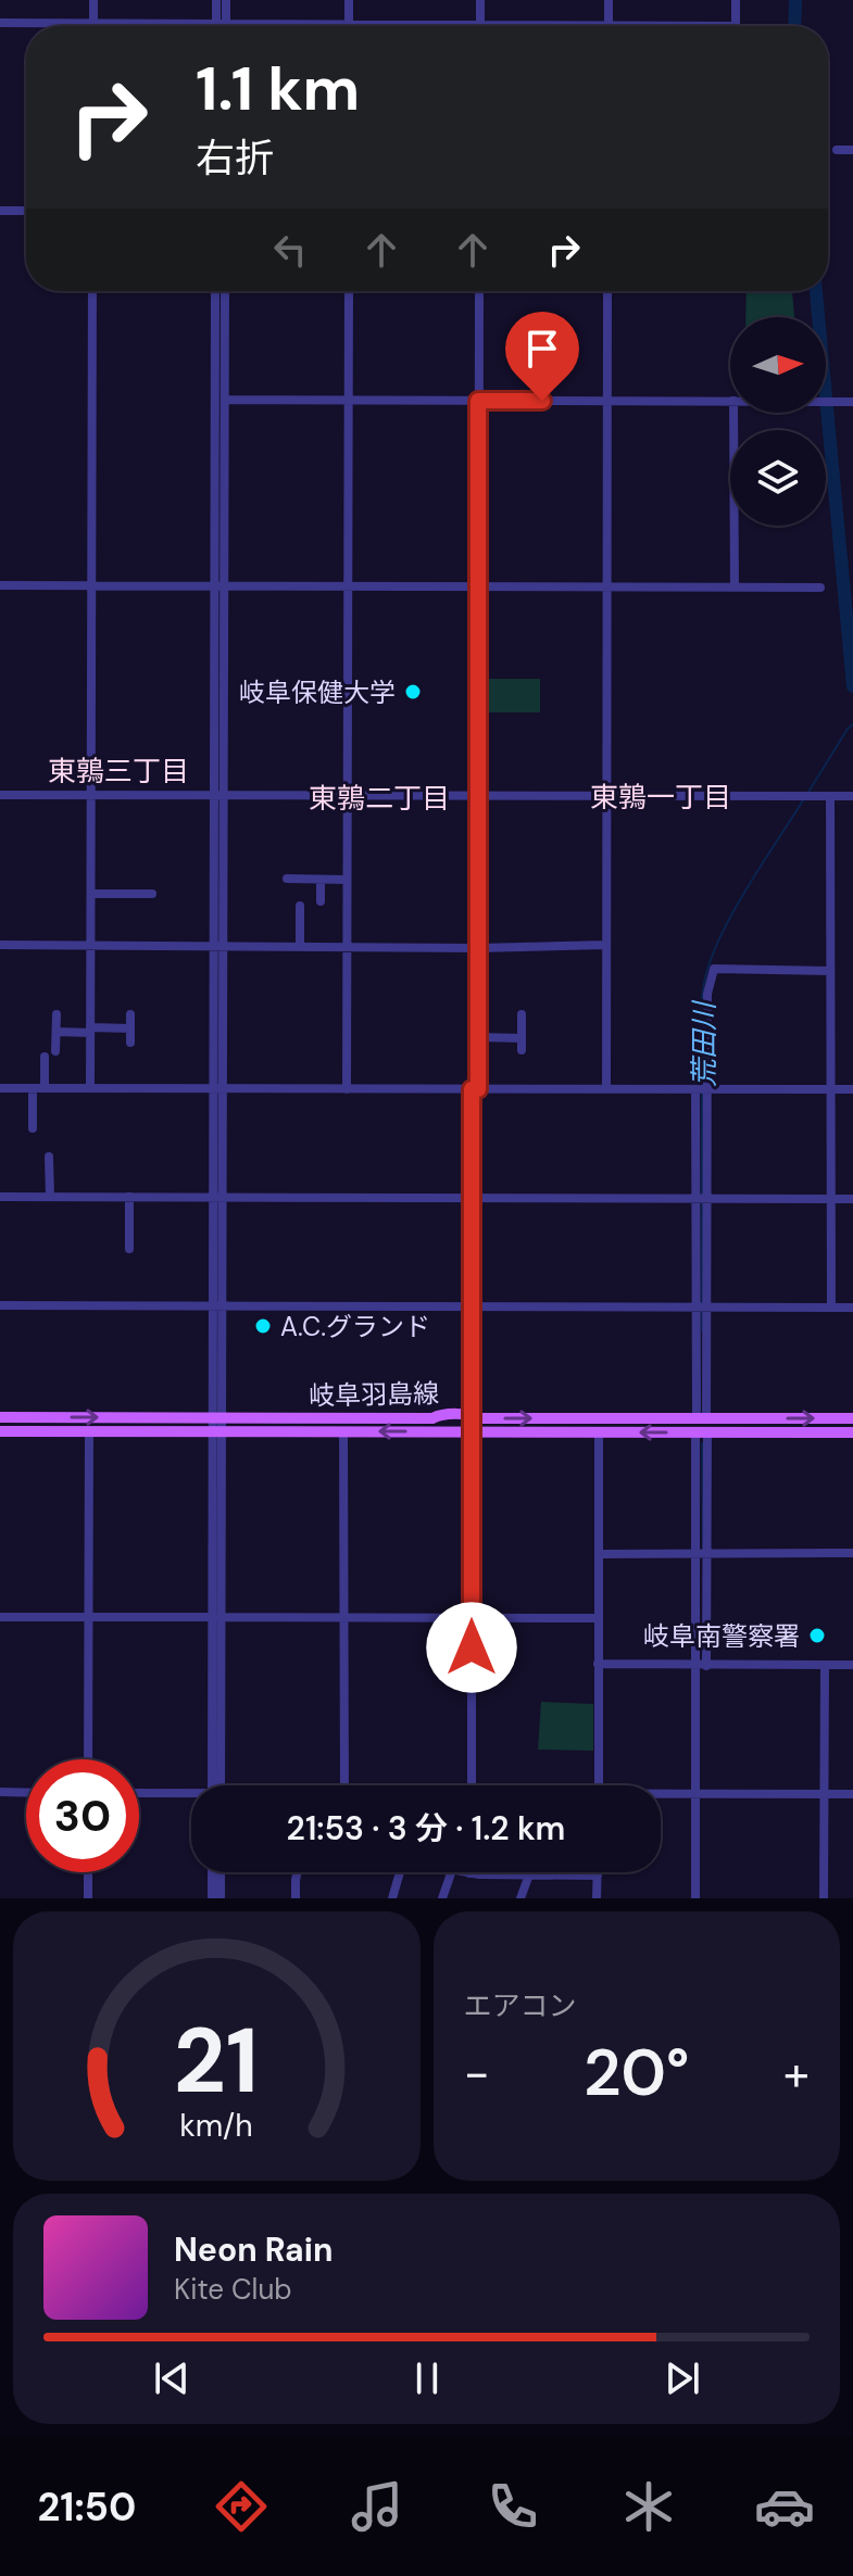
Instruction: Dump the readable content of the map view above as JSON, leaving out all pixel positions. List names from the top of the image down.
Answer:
{
  "streets": {
    "main road": ["岐阜羽島線"]
  },
  "districts": ["東鶉三丁目", "東鶉一丁目", "東鶉二丁目"],
  "water": ["荒田川"],
  "places": ["岐阜保健大学", "A.C.グランド", "岐阜南警察署"],
  "north": "right",
  "page": {
    "turn": ["1.1 km", "右折"],
    "limit": "30",
    "trip": "21:53 · 3 分 · 1.2 km",
    "tile": "エアコン",
    "heat": ["−", "20°", "+"],
    "song": ["Neon Rain", "Kite Club"],
    "tabs": "21:50",
    "gauge": ["21", "km/h"]
  }
}
